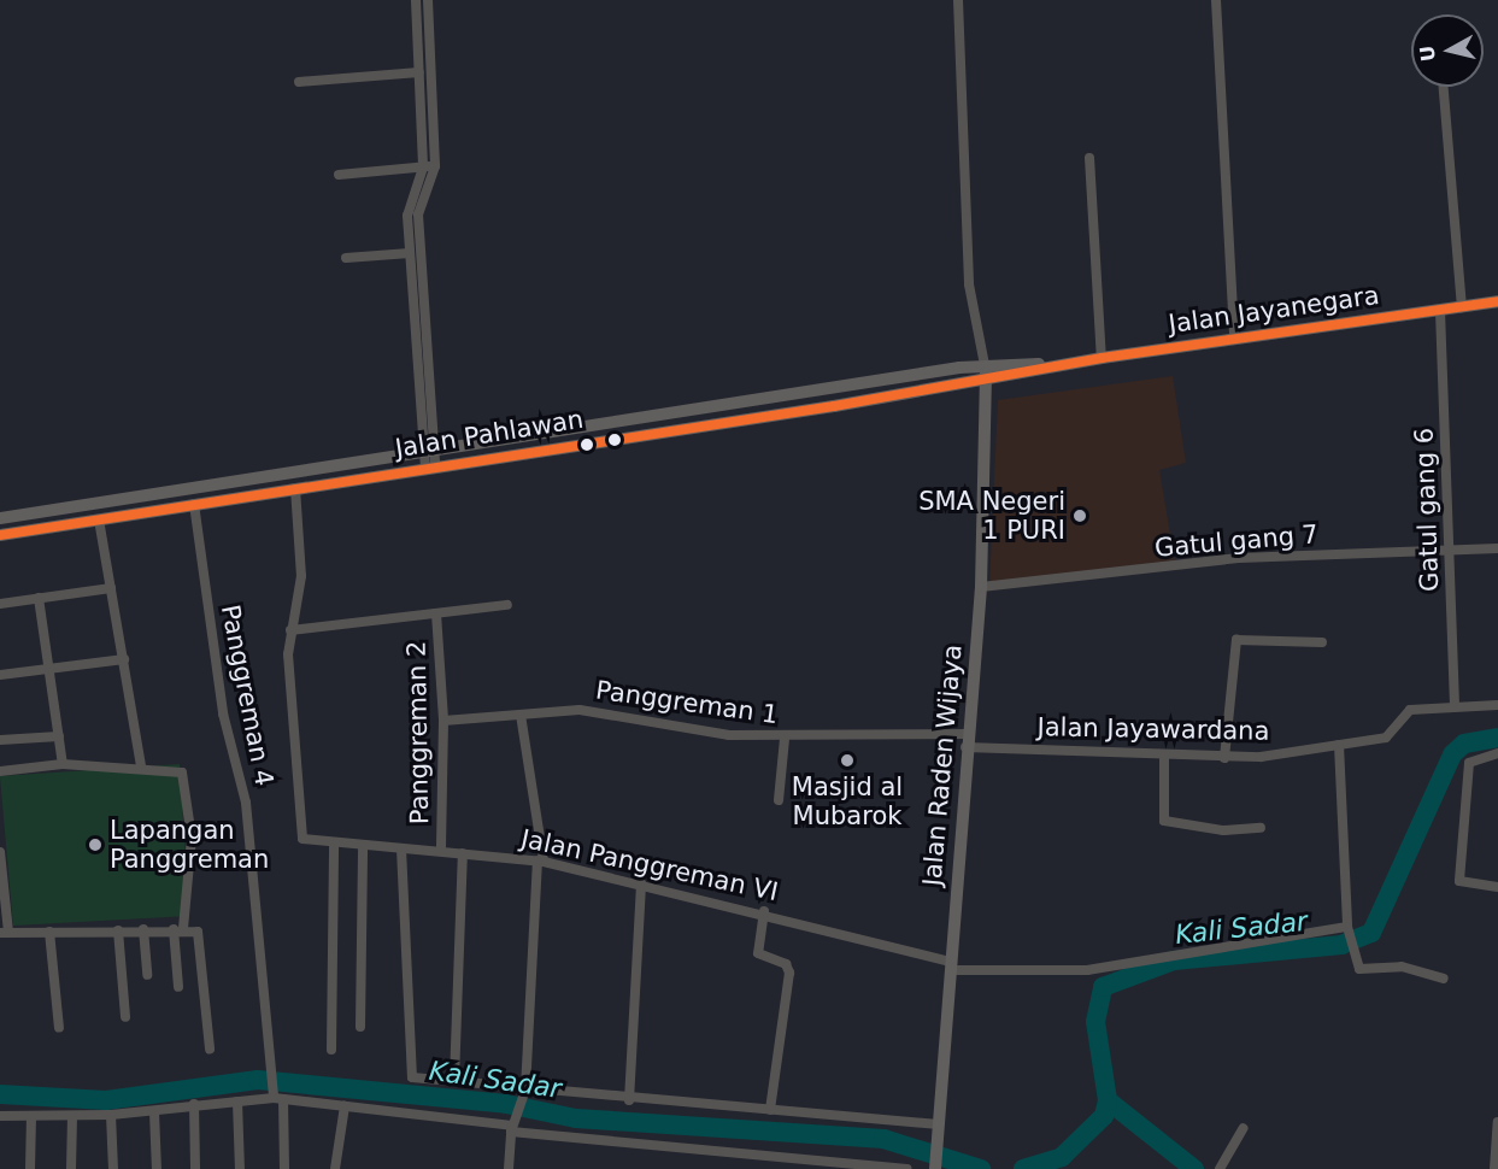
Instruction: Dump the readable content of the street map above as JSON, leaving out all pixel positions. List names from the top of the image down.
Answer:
{
  "streets": {
    "main road": ["Jalan Jayanegara", "Jalan Pahlawan", "Jalan Raden Wijaya"],
    "street": [
      "Gatul gang 6",
      "Gatul gang 7",
      "Panggreman 4",
      "Panggreman 1",
      "Jalan Jayawardana",
      "Panggreman 2",
      "Jalan Panggreman VI"
    ]
  },
  "crossings": [
    ["Jalan Jayanegara", "Jalan Pahlawan"],
    ["Jalan Jayanegara", "Gatul gang 6"],
    ["Jalan Jayanegara", "Jalan Raden Wijaya"],
    ["Jalan Pahlawan", "Panggreman 4"],
    ["Jalan Pahlawan", "Jalan Raden Wijaya"],
    ["Gatul gang 6", "Gatul gang 7"],
    ["Gatul gang 6", "Jalan Jayawardana"],
    ["Gatul gang 7", "Jalan Raden Wijaya"],
    ["Panggreman 1", "Jalan Jayawardana"],
    ["Panggreman 1", "Panggreman 2"],
    ["Panggreman 1", "Jalan Raden Wijaya"],
    ["Jalan Jayawardana", "Jalan Raden Wijaya"],
    ["Panggreman 2", "Jalan Panggreman VI"],
    ["Jalan Raden Wijaya", "Jalan Panggreman VI"]
  ],
  "water": ["Kali Sadar"],
  "places": ["SMA Negeri 1 PURI", "Masjid al Mubarok", "Lapangan Panggreman"],
  "north": "left"
}
